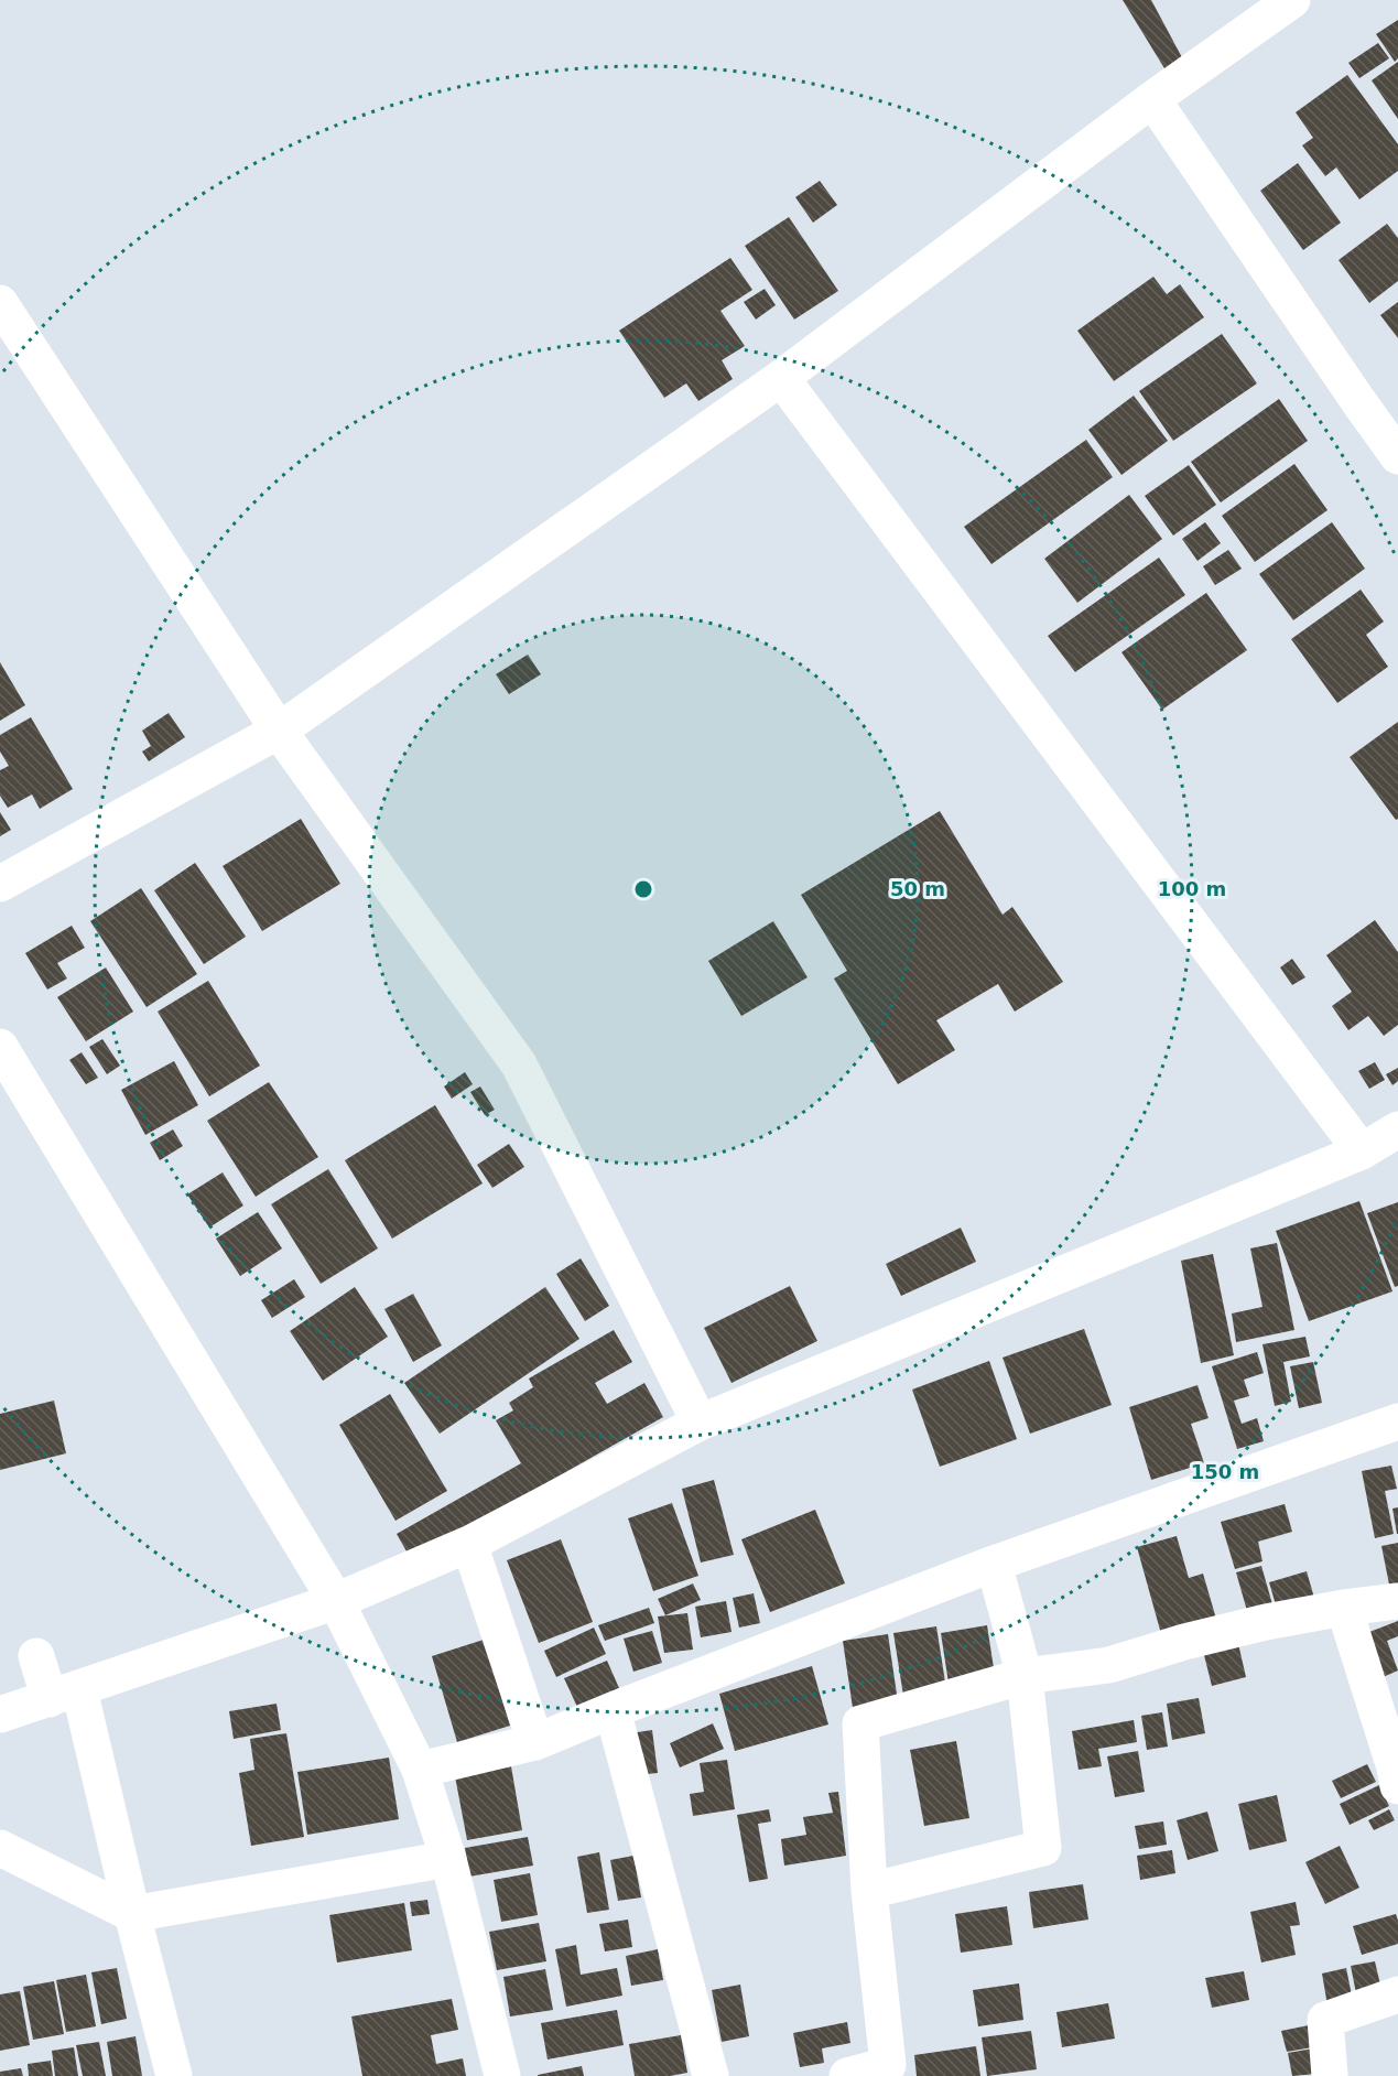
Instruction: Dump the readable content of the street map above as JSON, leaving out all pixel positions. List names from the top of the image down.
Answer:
{
  "rings": ["50 m", "100 m", "150 m"]
}
